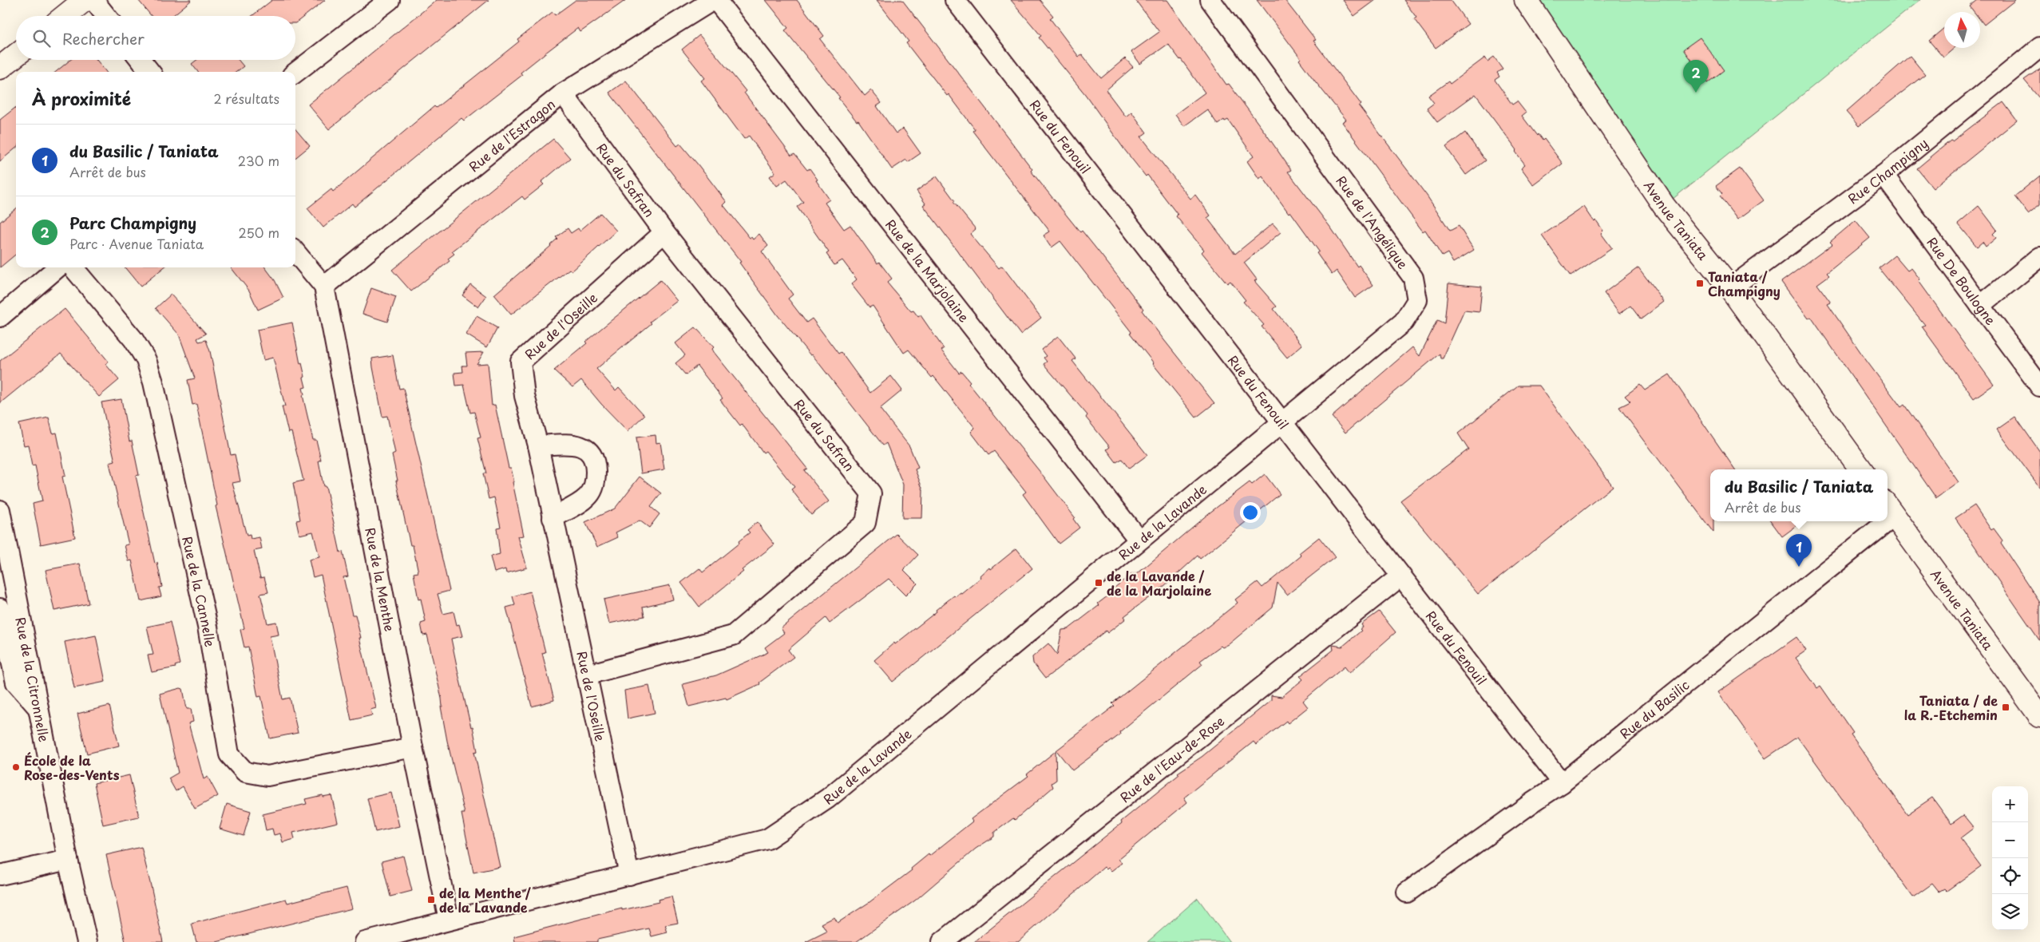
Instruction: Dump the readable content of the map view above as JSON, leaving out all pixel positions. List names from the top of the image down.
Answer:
{
  "streets": {
    "main road": ["Avenue Taniata"],
    "street": [
      "Rue de l'Estragon",
      "Rue du Fenouil",
      "Rue Champigny",
      "Rue du Safran",
      "Rue de l'Angélique",
      "Rue de la Marjolaine",
      "Rue De Boulogne",
      "Rue de l'Oseille",
      "Rue de la Lavande",
      "Rue de la Menthe",
      "Rue de la Cannelle",
      "Rue de la Citronnelle",
      "Rue du Basilic",
      "Rue de l'Eau-de-Rose"
    ]
  },
  "crossings": [
    ["Rue de l'Estragon", "Rue du Safran"],
    ["Rue de l'Estragon", "Rue de la Menthe"],
    ["Rue du Fenouil", "Rue de l'Angélique"],
    ["Rue du Fenouil", "Rue de la Lavande"],
    ["Rue du Fenouil", "Rue du Basilic"],
    ["Rue du Fenouil", "Rue de l'Eau-de-Rose"],
    ["Rue Champigny", "Avenue Taniata"],
    ["Rue Champigny", "Rue De Boulogne"],
    ["Rue du Safran", "Rue de l'Oseille"],
    ["Rue de l'Angélique", "Rue de la Lavande"],
    ["Rue de la Marjolaine", "Rue de la Lavande"],
    ["Rue de l'Oseille", "Rue de la Lavande"],
    ["Rue de la Lavande", "Rue de la Menthe"],
    ["Rue de la Menthe", "Rue de la Cannelle"]
  ],
  "places": {
    "transit": [
      "Taniata / Champigny",
      "de la Lavande / de la Marjolaine",
      "Taniata / de la R.-Etchemin",
      "de la Menthe / de la Lavande"
    ],
    "other": ["École de la Rose-des-Vents"]
  },
  "north": "top",
  "page": {
    "search": "Rechercher",
    "pins": ["2", "1"],
    "heading": ["À proximité", "2 résultats"],
    "list": [
      {
        "mark": "1",
        "name": "du Basilic / Taniata",
        "note": "Arrêt de bus",
        "value": "230 m"
      },
      {
        "mark": "2",
        "name": "Parc Champigny",
        "note": "Parc · Avenue Taniata",
        "value": "250 m"
      }
    ],
    "popup": ["du Basilic / Taniata", "Arrêt de bus"],
    "map_buttons": ["+", "−"]
  }
}
